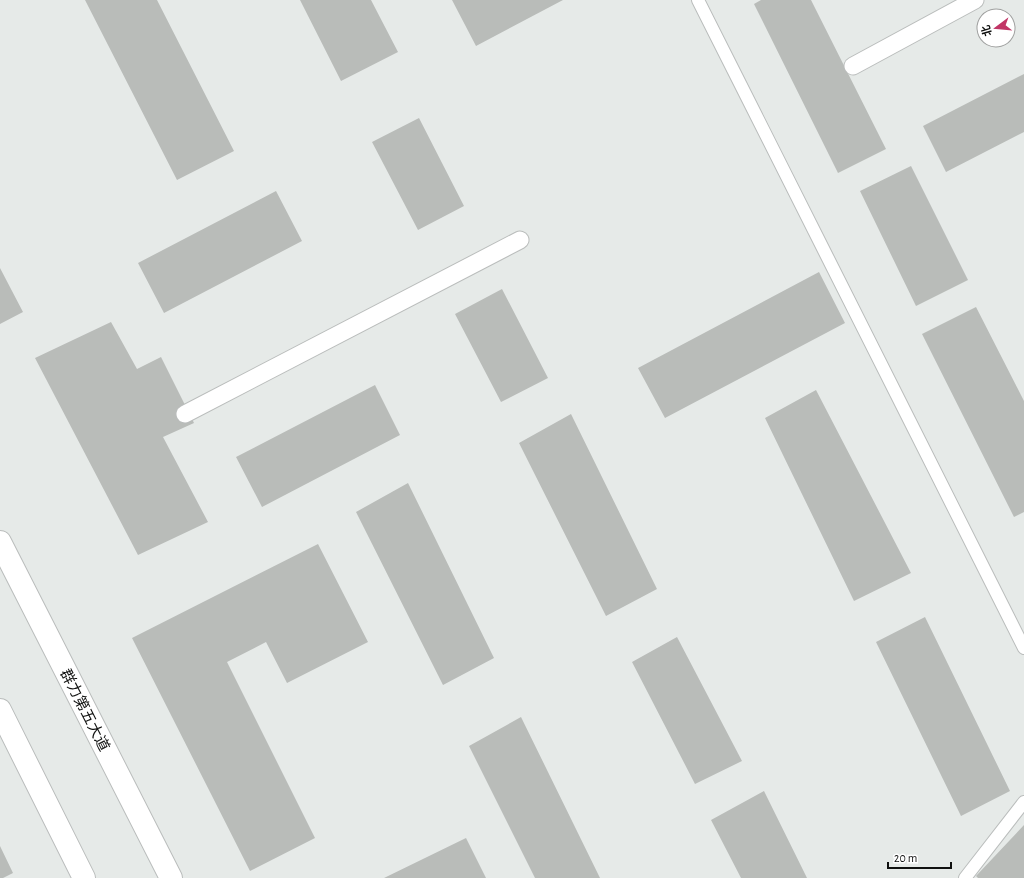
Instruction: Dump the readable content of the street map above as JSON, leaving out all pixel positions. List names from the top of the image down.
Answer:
{
  "streets": {
    "main road": ["群力第五大道"]
  },
  "scale_bar": "20 m",
  "north": "left"
}
